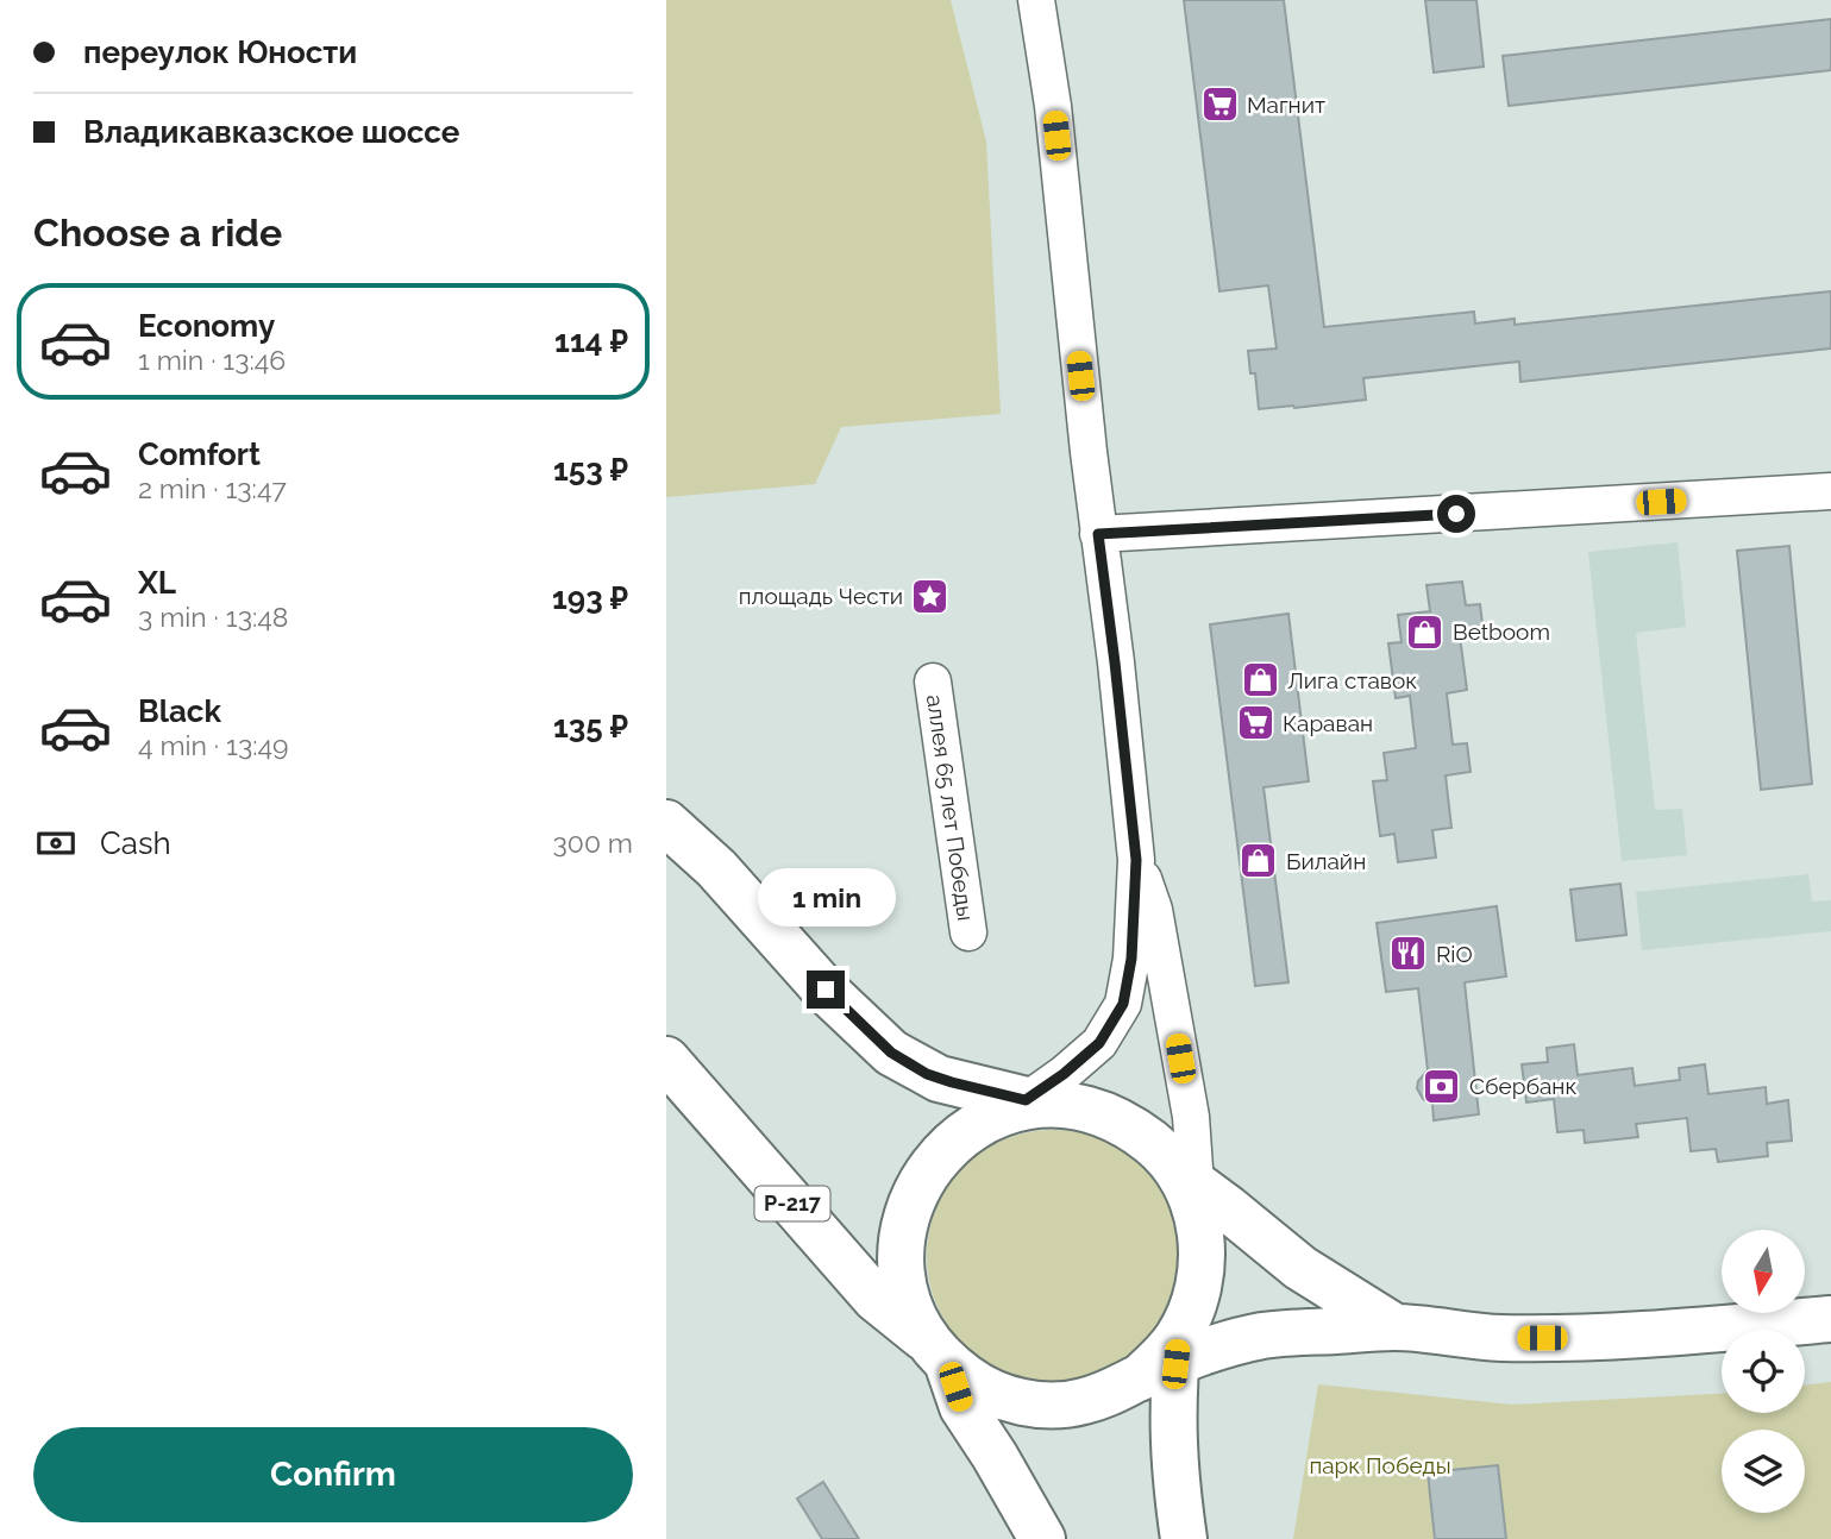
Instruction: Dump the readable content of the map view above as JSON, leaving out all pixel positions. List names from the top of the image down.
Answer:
{
  "streets": {
    "main road": ["Р-217"],
    "street": ["аллея 65 лет Победы"]
  },
  "parks": ["парк Победы"],
  "places": {
    "supermarket": ["Магнит", "Караван"],
    "place": ["площадь Чести"],
    "shop": ["Betboom", "Лига ставок", "Билайн"],
    "restaurant": ["RiO"],
    "bank": ["Сбербанк"]
  },
  "north": "bottom",
  "page": {
    "banner": ["переулок Юности", "Владикавказское шоссе"],
    "heading": "Choose a ride",
    "list": [
      {
        "name": "Economy",
        "note": "1 min · 13:46",
        "value": "114 ₽"
      },
      {
        "name": "Comfort",
        "note": "2 min · 13:47",
        "value": "153 ₽"
      },
      {
        "name": "XL",
        "note": "3 min · 13:48",
        "value": "193 ₽"
      },
      {
        "name": "Black",
        "note": "4 min · 13:49",
        "value": "135 ₽"
      }
    ],
    "pay": ["Cash", "300 m"],
    "bubble": "1 min",
    "buttons": "Confirm"
  }
}
